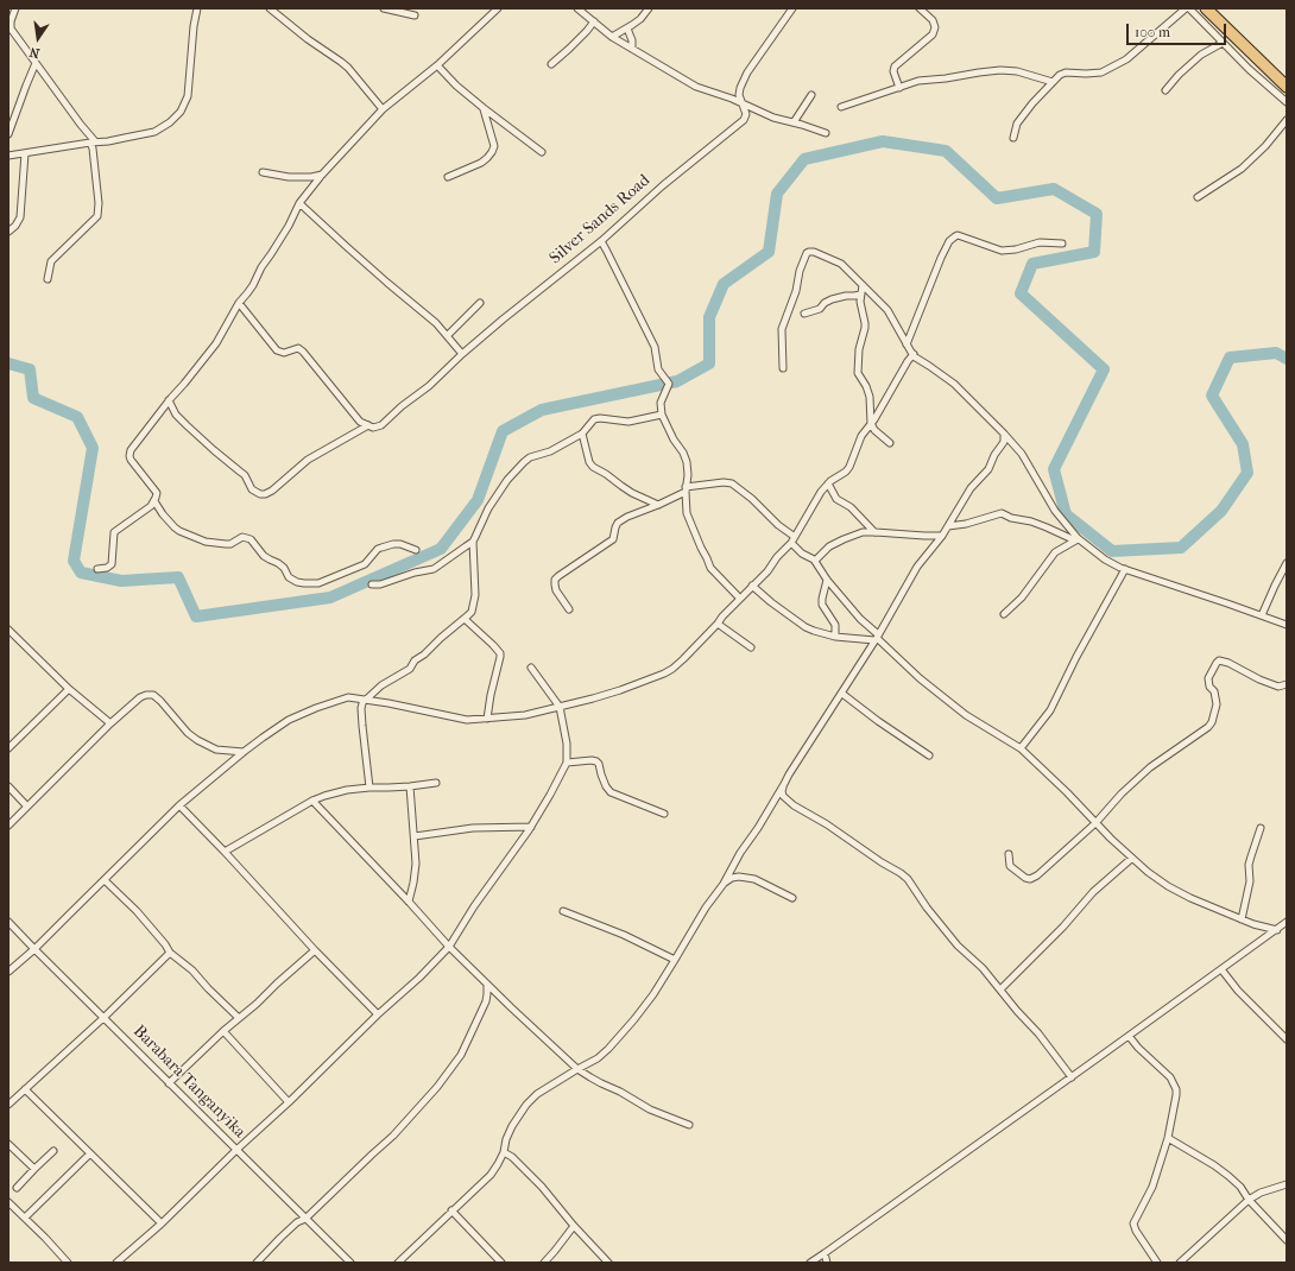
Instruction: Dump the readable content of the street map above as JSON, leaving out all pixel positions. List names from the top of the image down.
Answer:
{
  "streets": {
    "street": ["Silver Sands Road", "Barabara Tanganyika"]
  },
  "scale_bar": "100 m",
  "north": "bottom"
}
